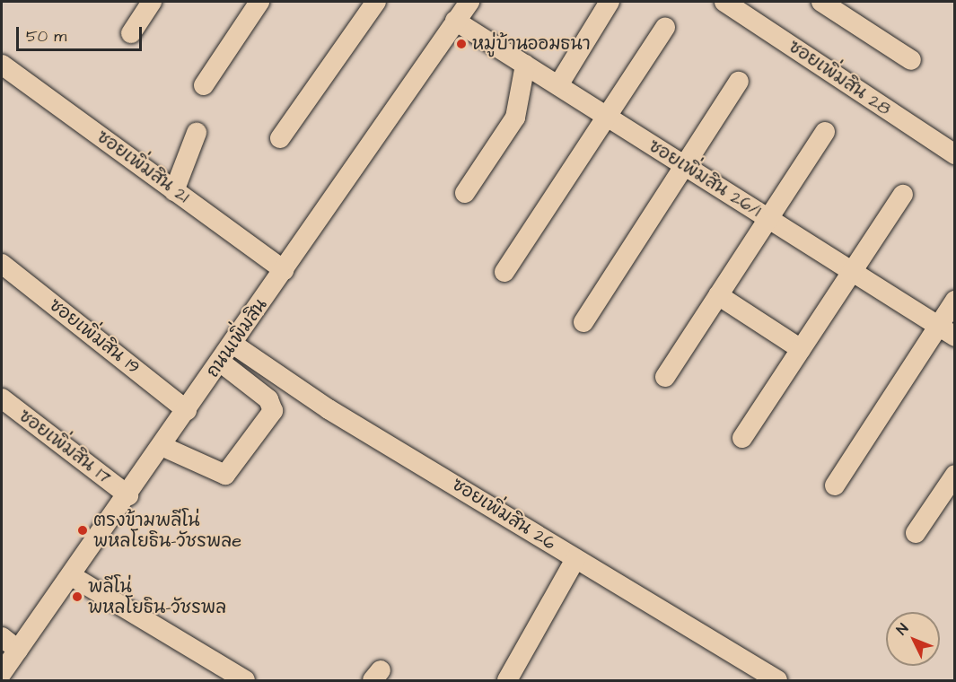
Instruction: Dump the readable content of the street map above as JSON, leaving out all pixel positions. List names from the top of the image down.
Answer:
{
  "streets": {
    "street": [
      "ซอยเพิ่มสิน 28",
      "ซอยเพิ่มสิน 21",
      "ซอยเพิ่มสิน 26/1",
      "ซอยเพิ่มสิน 19",
      "ถนนเพิ่มสิน",
      "ซอยเพิ่มสิน 17",
      "ซอยเพิ่มสิน 26"
    ]
  },
  "crossings": [
    ["ซอยเพิ่มสิน 21", "ถนนเพิ่มสิน"],
    ["ซอยเพิ่มสิน 26/1", "ถนนเพิ่มสิน"],
    ["ซอยเพิ่มสิน 19", "ถนนเพิ่มสิน"],
    ["ถนนเพิ่มสิน", "ซอยเพิ่มสิน 17"],
    ["ถนนเพิ่มสิน", "ซอยเพิ่มสิน 26"]
  ],
  "places": ["หมู่บ้านออมธนา", "ตรงข้ามพลีโน่ พหลโยธิน-วัชรพลe", "พลีโน่ พหลโยธิน-วัชรพล"],
  "scale_bar": "50 m",
  "north": "top left"
}
